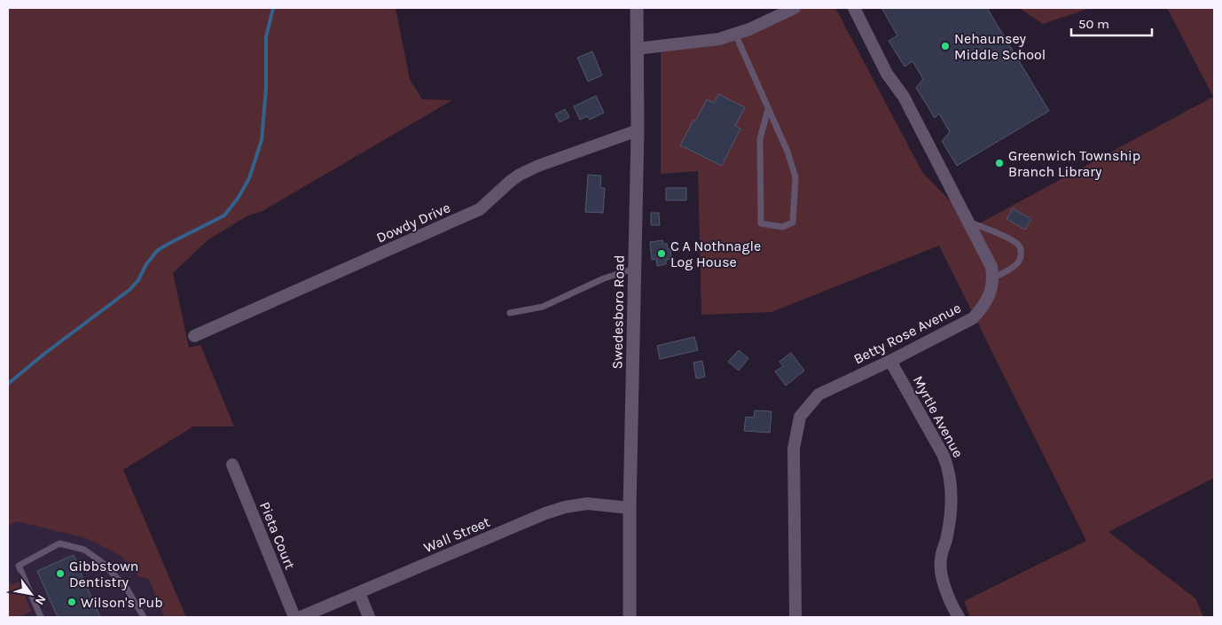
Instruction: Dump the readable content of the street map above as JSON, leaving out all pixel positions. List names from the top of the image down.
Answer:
{
  "streets": {
    "main road": ["Swedesboro Road"],
    "street": [
      "Dowdy Drive",
      "Betty Rose Avenue",
      "Myrtle Avenue",
      "Wall Street",
      "Pieta Court"
    ]
  },
  "crossings": [
    ["Dowdy Drive", "Swedesboro Road"],
    ["Swedesboro Road", "Wall Street"],
    ["Betty Rose Avenue", "Myrtle Avenue"]
  ],
  "places": [
    "Nehaunsey Middle School",
    "Greenwich Township Branch Library",
    "C A Nothnagle Log House",
    "Gibbstown Dentistry",
    "Wilson's Pub"
  ],
  "scale_bar": "50 m",
  "north": "bottom right"
}
